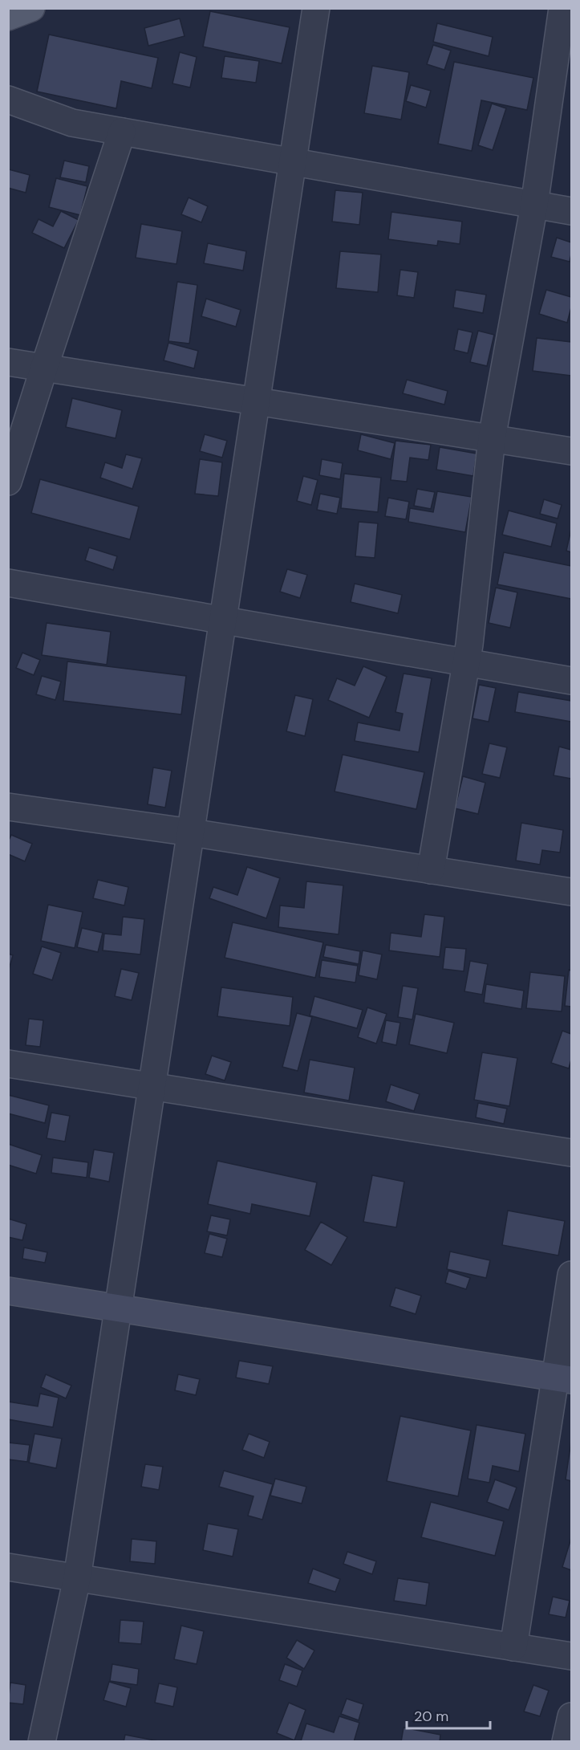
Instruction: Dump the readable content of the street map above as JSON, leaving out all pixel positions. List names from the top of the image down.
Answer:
{
  "scale_bar": "20 m"
}
